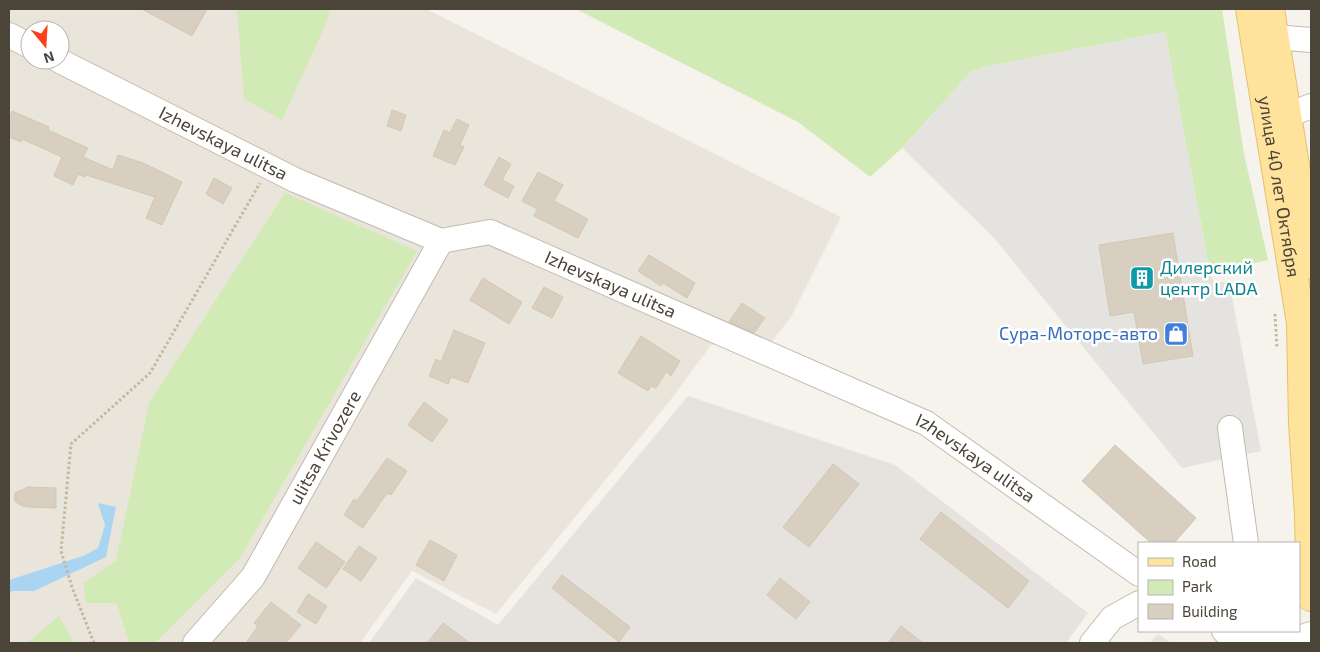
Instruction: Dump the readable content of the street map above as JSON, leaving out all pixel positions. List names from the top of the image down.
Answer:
{
  "streets": {
    "main road": ["улица 40 лет Октября"],
    "street": ["Izhevskaya ulitsa", "ulitsa Krivozere"]
  },
  "crossings": [
    ["Izhevskaya ulitsa", "ulitsa Krivozere"]
  ],
  "places": {
    "building": ["Дилерский центр LADA"],
    "shop": ["Сура-Моторс-авто"]
  },
  "legend": ["Road", "Park", "Building"],
  "north": "bottom"
}
